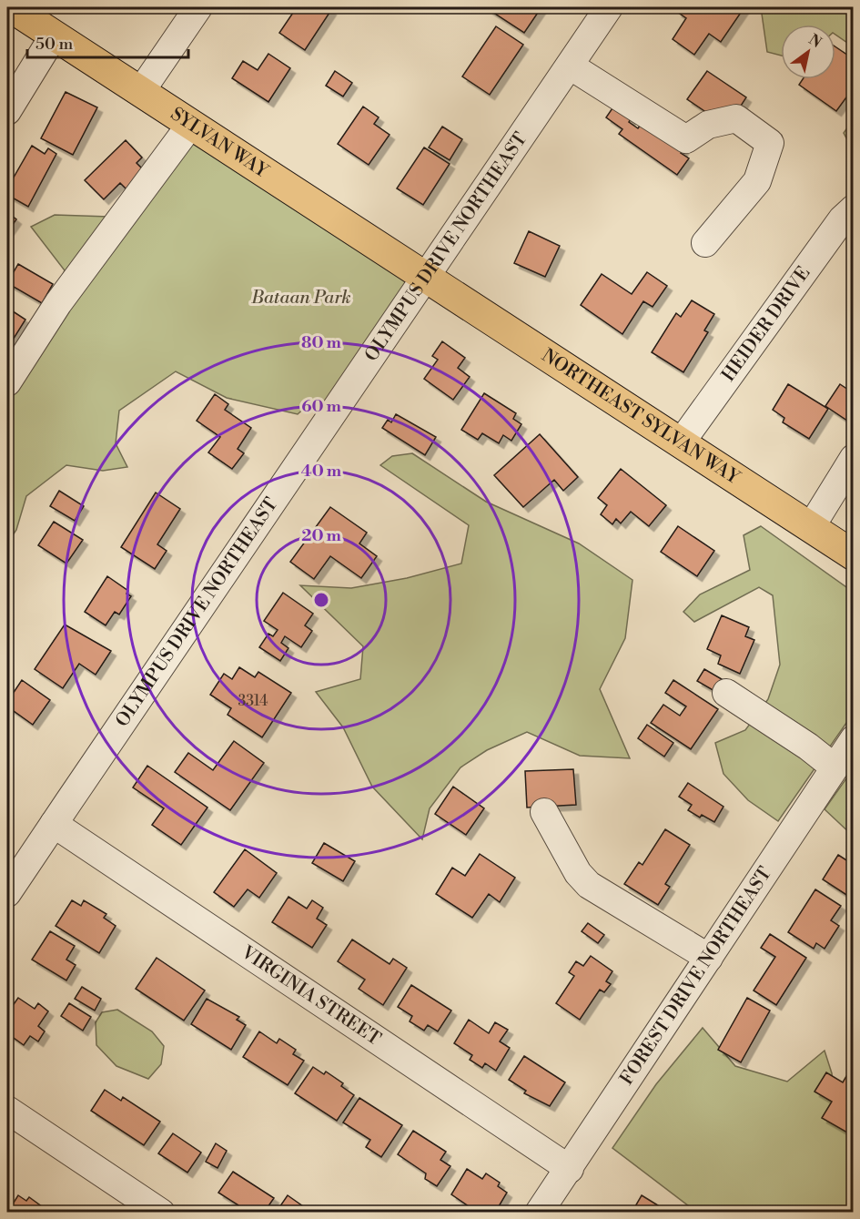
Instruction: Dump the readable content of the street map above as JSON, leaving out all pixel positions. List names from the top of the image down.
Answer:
{
  "streets": {
    "main road": ["SYLVAN WAY", "NORTHEAST SYLVAN WAY"],
    "street": [
      "OLYMPUS DRIVE NORTHEAST",
      "HEIDER DRIVE",
      "FOREST DRIVE NORTHEAST",
      "VIRGINIA STREET"
    ]
  },
  "crossings": [
    ["SYLVAN WAY", "OLYMPUS DRIVE NORTHEAST"],
    ["SYLVAN WAY", "NORTHEAST SYLVAN WAY"],
    ["OLYMPUS DRIVE NORTHEAST", "NORTHEAST SYLVAN WAY"],
    ["OLYMPUS DRIVE NORTHEAST", "VIRGINIA STREET"],
    ["HEIDER DRIVE", "NORTHEAST SYLVAN WAY"],
    ["FOREST DRIVE NORTHEAST", "VIRGINIA STREET"]
  ],
  "parks": ["Bataan Park"],
  "house_numbers": ["3314"],
  "scale_bar": "50 m",
  "north": "top right",
  "rings": [
    "80 m",
    "60 m",
    "40 m",
    "20 m"
  ]
}
